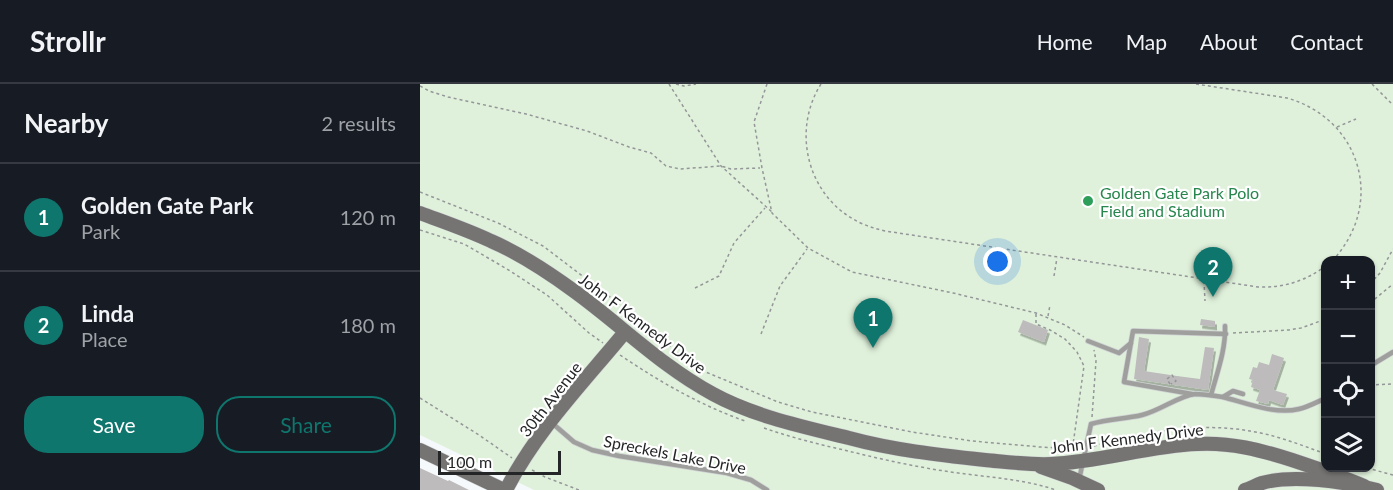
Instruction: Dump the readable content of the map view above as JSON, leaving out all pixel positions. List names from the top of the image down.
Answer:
{
  "streets": {
    "street": ["John F Kennedy Drive", "30th Avenue"],
    "lane": ["Spreckels Lake Drive"]
  },
  "crossings": [
    ["John F Kennedy Drive", "30th Avenue"],
    ["30th Avenue", "Spreckels Lake Drive"]
  ],
  "places": ["Golden Gate Park Polo Field and Stadium"],
  "scale_bar": "100 m",
  "page": {
    "header": "Strollr",
    "nav": [
      "Home",
      "Map",
      "About",
      "Contact"
    ],
    "heading": ["Nearby", "2 results"],
    "list": [
      {
        "mark": "1",
        "name": "Golden Gate Park",
        "note": "Park",
        "value": "120 m"
      },
      {
        "mark": "2",
        "name": "Linda",
        "note": "Place",
        "value": "180 m"
      }
    ],
    "pins": ["2", "1"],
    "map_buttons": ["+", "−"],
    "buttons": ["Save", "Share"],
    "scale": "100 m"
  }
}
